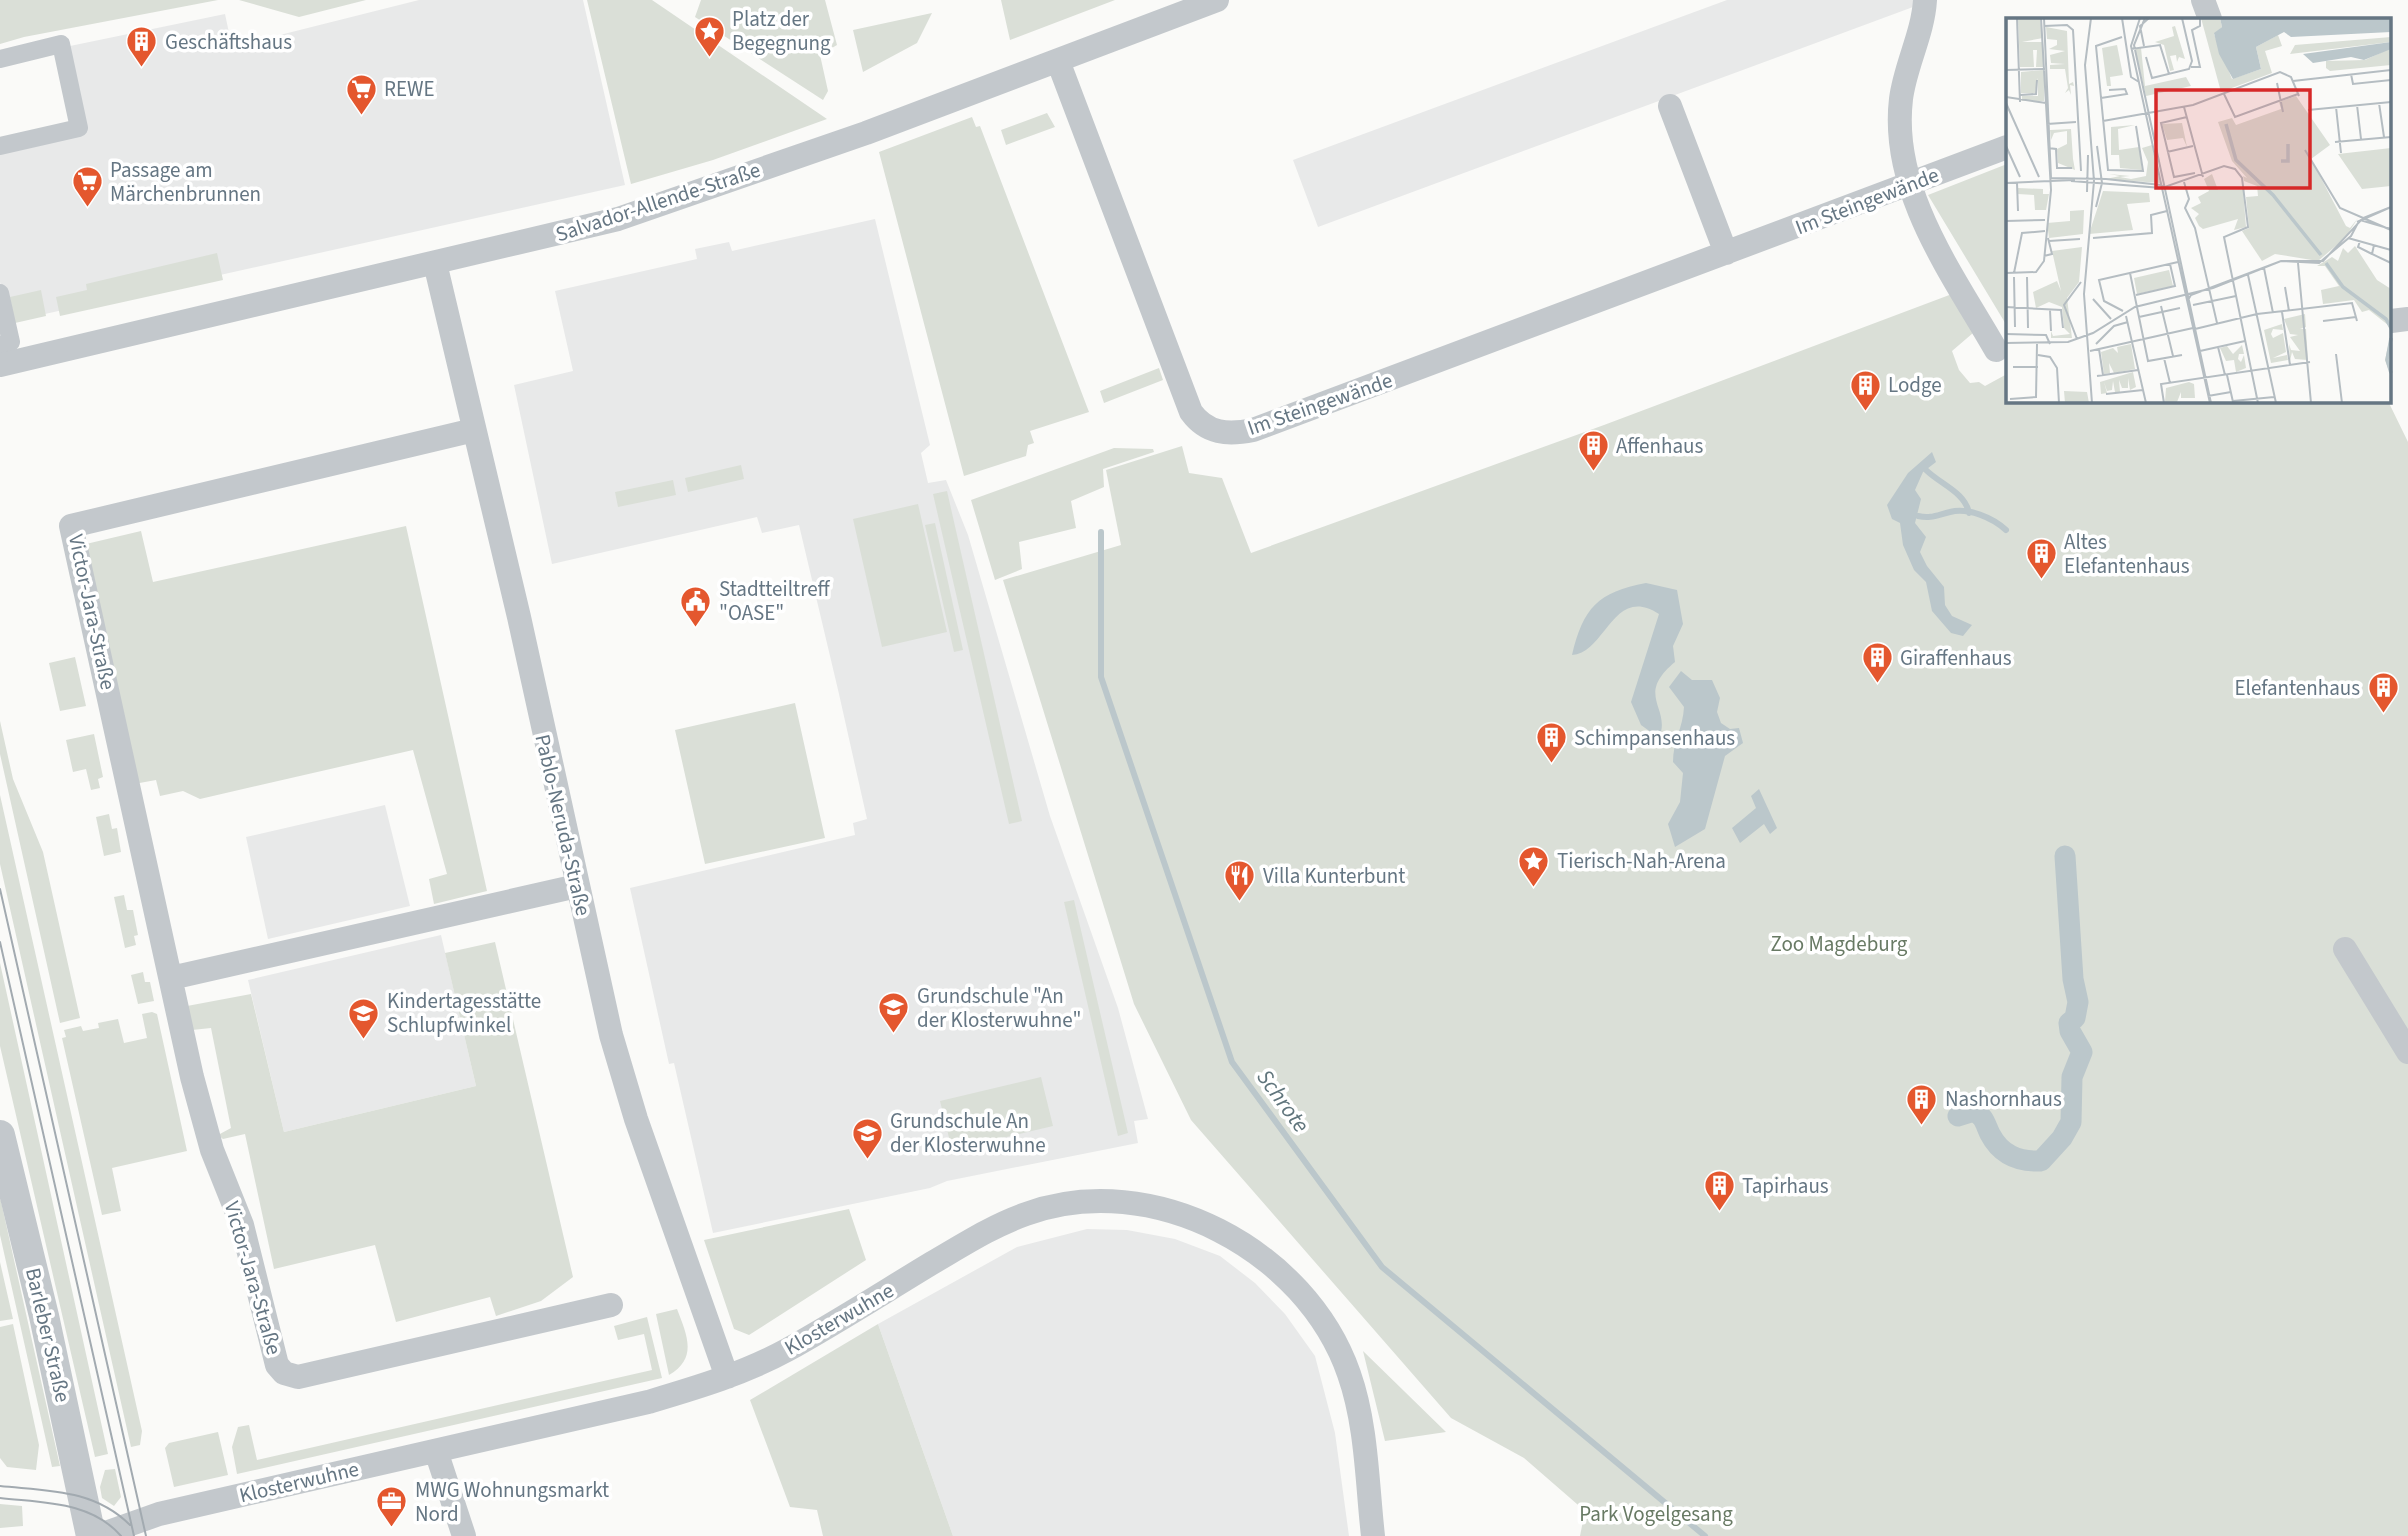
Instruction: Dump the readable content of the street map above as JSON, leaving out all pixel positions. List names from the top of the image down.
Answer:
{
  "streets": {
    "street": [
      "Im Steingewände",
      "Salvador-Allende-Straße",
      "Victor-Jara-Straße",
      "Pablo-Neruda-Straße",
      "Klosterwuhne",
      "Barleber Straße"
    ]
  },
  "crossings": [
    ["Im Steingewände", "Salvador-Allende-Straße"],
    ["Salvador-Allende-Straße", "Pablo-Neruda-Straße"],
    ["Victor-Jara-Straße", "Pablo-Neruda-Straße"],
    ["Pablo-Neruda-Straße", "Klosterwuhne"]
  ],
  "water": ["Schrote"],
  "parks": ["Zoo Magdeburg", "Park Vogelgesang"],
  "places": {
    "place": ["Platz der Begegnung", "Tierisch-Nah-Arena"],
    "building": [
      "Geschäftshaus",
      "Lodge",
      "Affenhaus",
      "Altes Elefantenhaus",
      "Giraffenhaus",
      "Elefantenhaus",
      "Schimpansenhaus",
      "Nashornhaus",
      "Tapirhaus"
    ],
    "supermarket": ["REWE", "Passage am Märchenbrunnen"],
    "public building": ["Stadtteiltreff \"OASE\""],
    "restaurant": ["Villa Kunterbunt"],
    "school or university": ["Grundschule \"An der Klosterwuhne\"", "Kindertagesstätte Schlupfwinkel", "Grundschule An der Klosterwuhne"],
    "office": ["MWG Wohnungsmarkt Nord"]
  }
}
